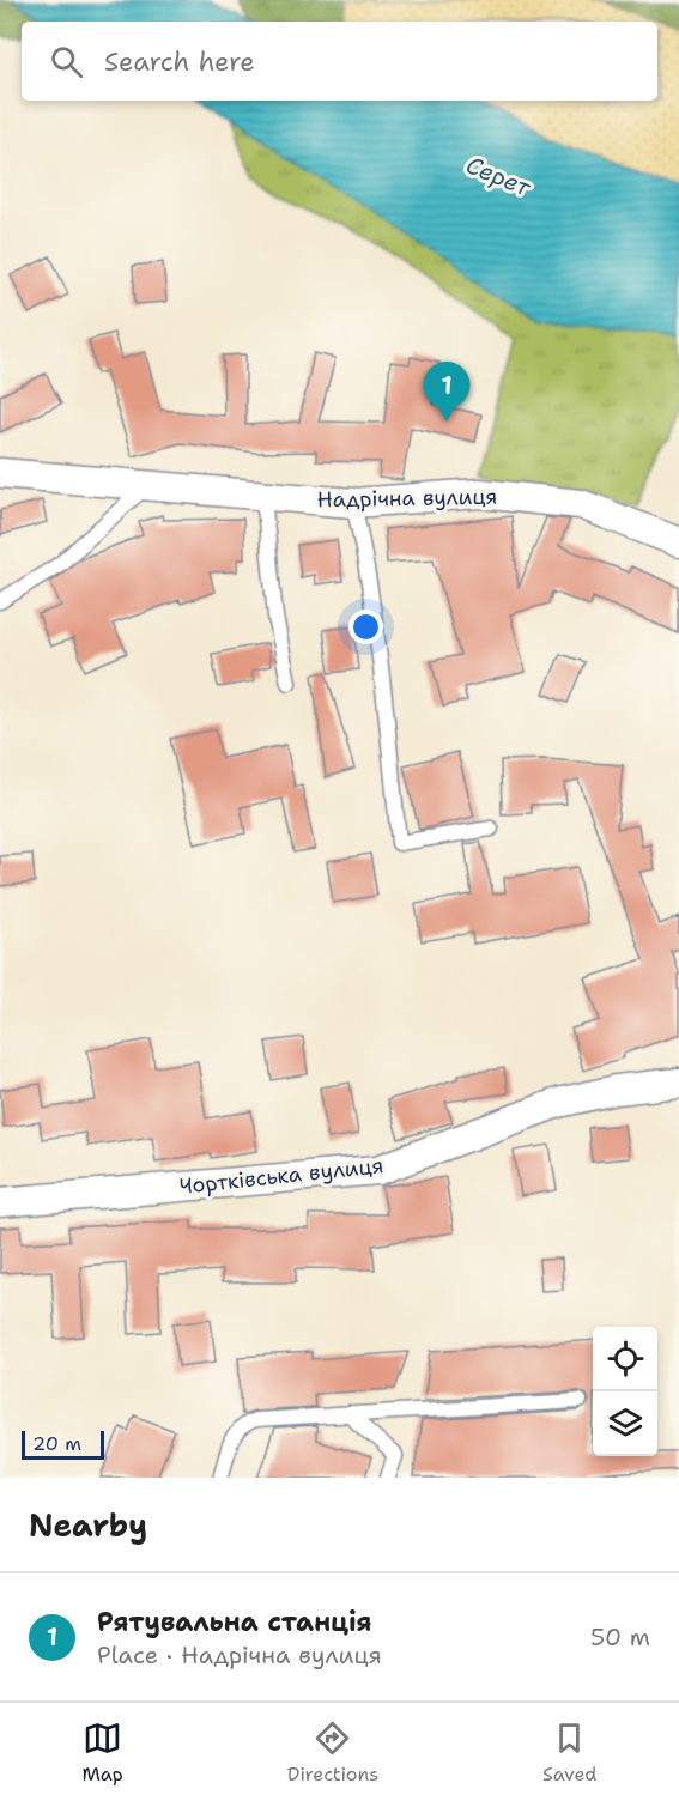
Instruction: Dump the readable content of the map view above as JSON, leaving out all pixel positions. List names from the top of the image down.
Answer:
{
  "streets": {
    "street": ["Надрічна вулиця", "Чортківська вулиця"]
  },
  "water": ["Серет"],
  "scale_bar": "20 m",
  "page": {
    "search": "Search here",
    "pins": "1",
    "scale": "20 m",
    "heading": "Nearby",
    "list": [
      {
        "mark": "1",
        "name": "Рятувальна станція",
        "note": "Place · Надрічна вулиця",
        "value": "50 m"
      }
    ],
    "nav": ["Map", "Directions", "Saved"]
  }
}
